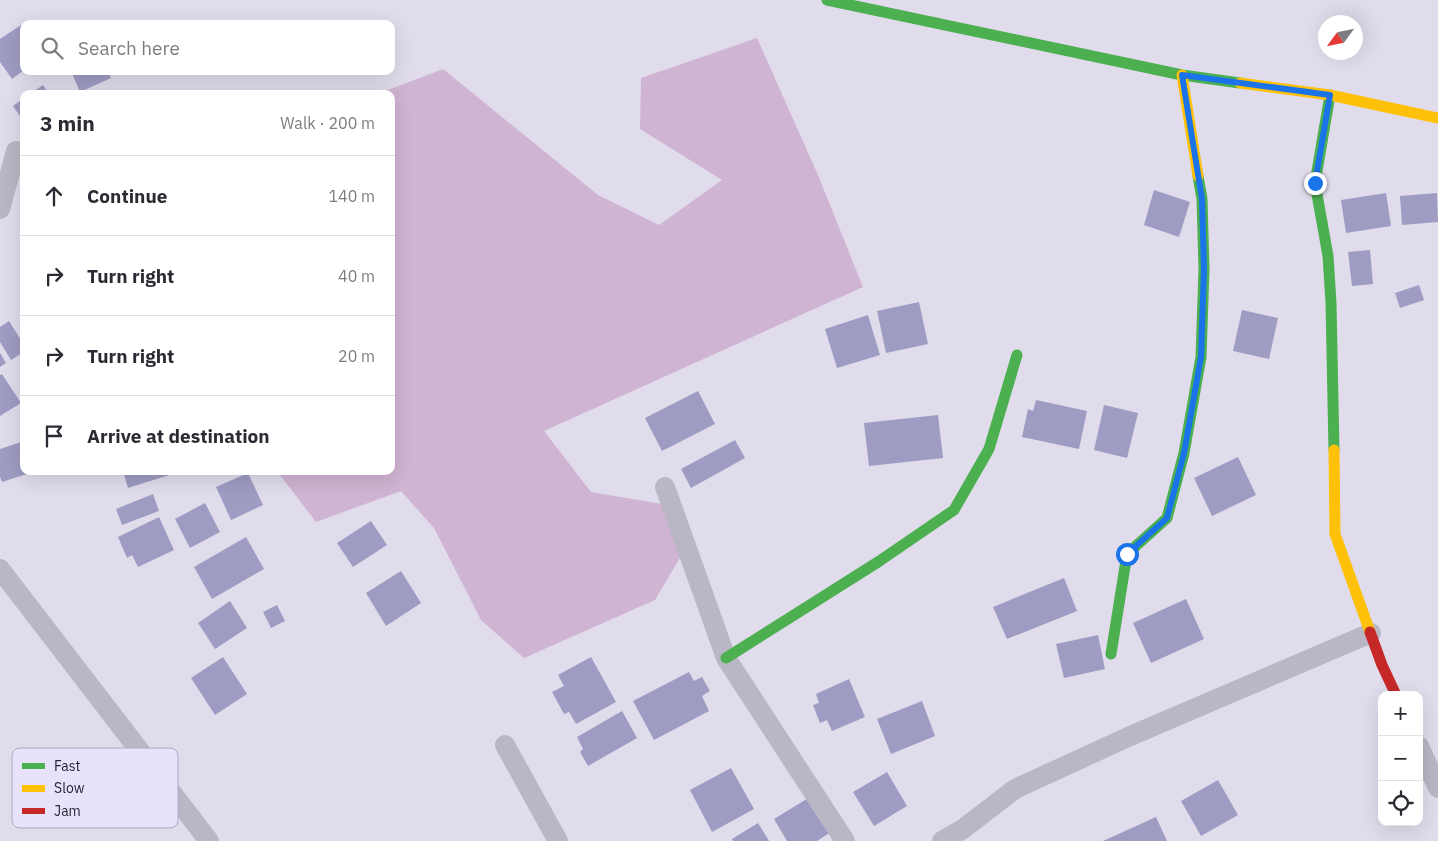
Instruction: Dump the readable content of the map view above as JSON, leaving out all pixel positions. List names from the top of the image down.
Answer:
{
  "legend": ["Fast", "Slow", "Jam"],
  "north": "bottom left",
  "page": {
    "search": "Search here",
    "heading": ["3 min", "Walk · 200 m"],
    "list": [
      ["Continue", "140 m"],
      ["Turn right", "40 m"],
      ["Turn right", "20 m"],
      "Arrive at destination"
    ],
    "map_buttons": ["+", "−"]
  }
}
